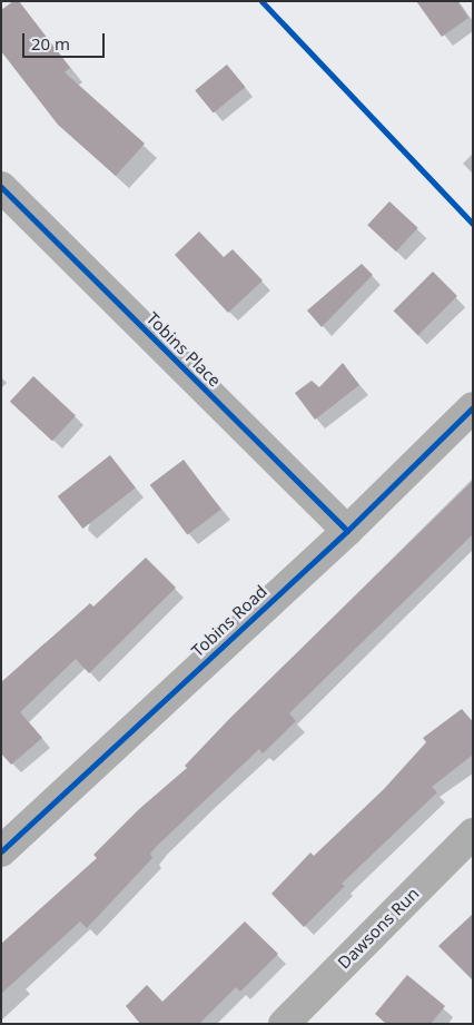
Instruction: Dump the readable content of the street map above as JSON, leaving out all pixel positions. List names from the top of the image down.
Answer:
{
  "streets": {
    "street": ["Tobins Place", "Tobins Road", "Dawsons Run"]
  },
  "crossings": [
    ["Tobins Place", "Tobins Road"]
  ],
  "scale_bar": "20 m"
}
